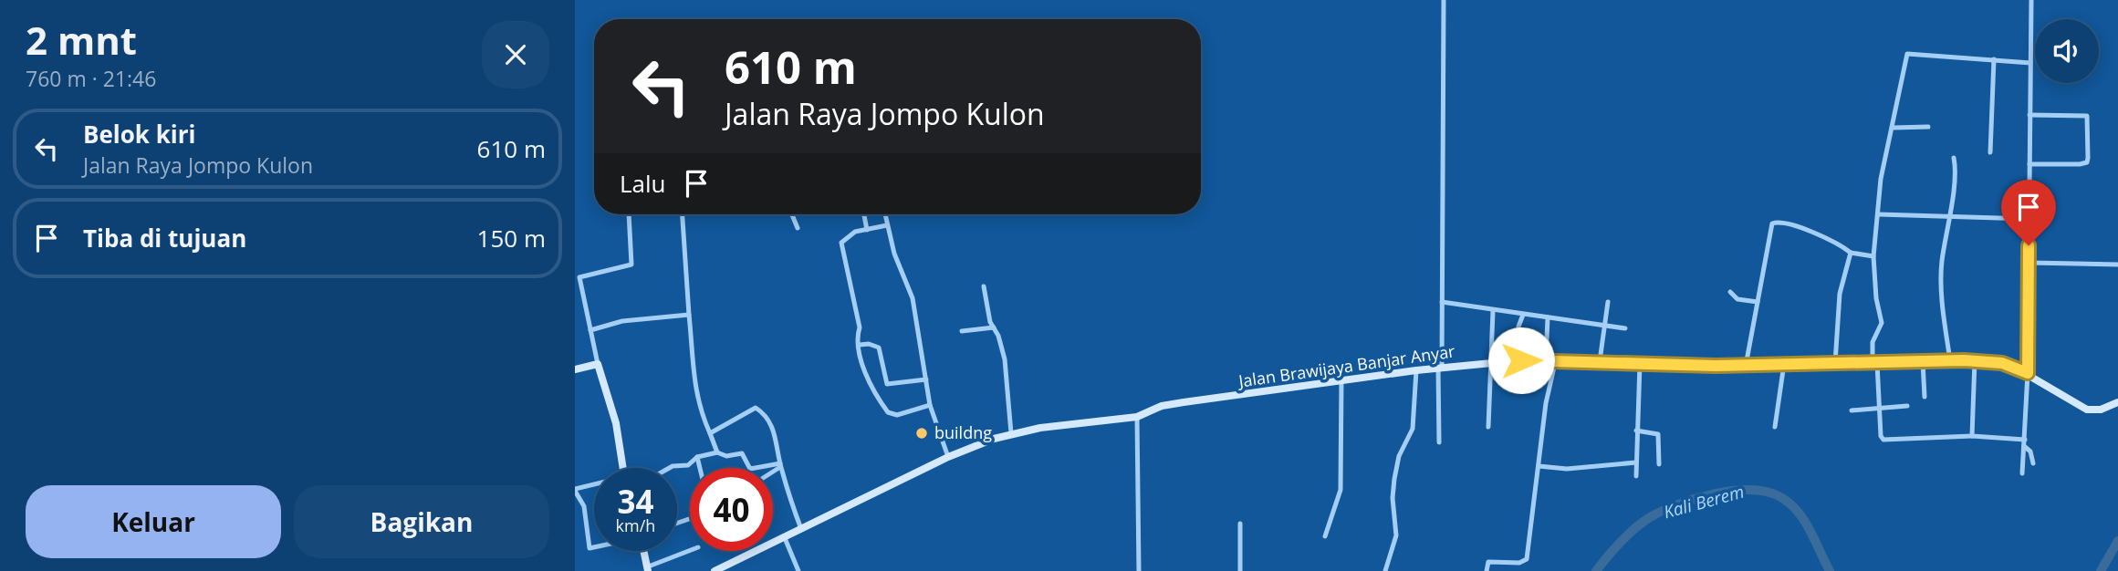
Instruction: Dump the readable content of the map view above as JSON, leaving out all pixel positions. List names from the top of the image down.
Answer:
{
  "streets": {
    "street": ["Jalan Brawijaya Banjar Anyar"]
  },
  "water": ["Kali Berem"],
  "places": ["buildng"],
  "page": {
    "heading": ["2 mnt", "760 m · 21:46"],
    "turn": ["610 m", "Jalan Raya Jompo Kulon"],
    "list": [
      {
        "name": "Belok kiri",
        "note": "Jalan Raya Jompo Kulon",
        "value": "610 m"
      },
      {
        "name": "Tiba di tujuan",
        "value": "150 m"
      }
    ],
    "then": "Lalu",
    "speed": "34 km/h",
    "limit": "40",
    "buttons": ["Keluar", "Bagikan"]
  }
}
